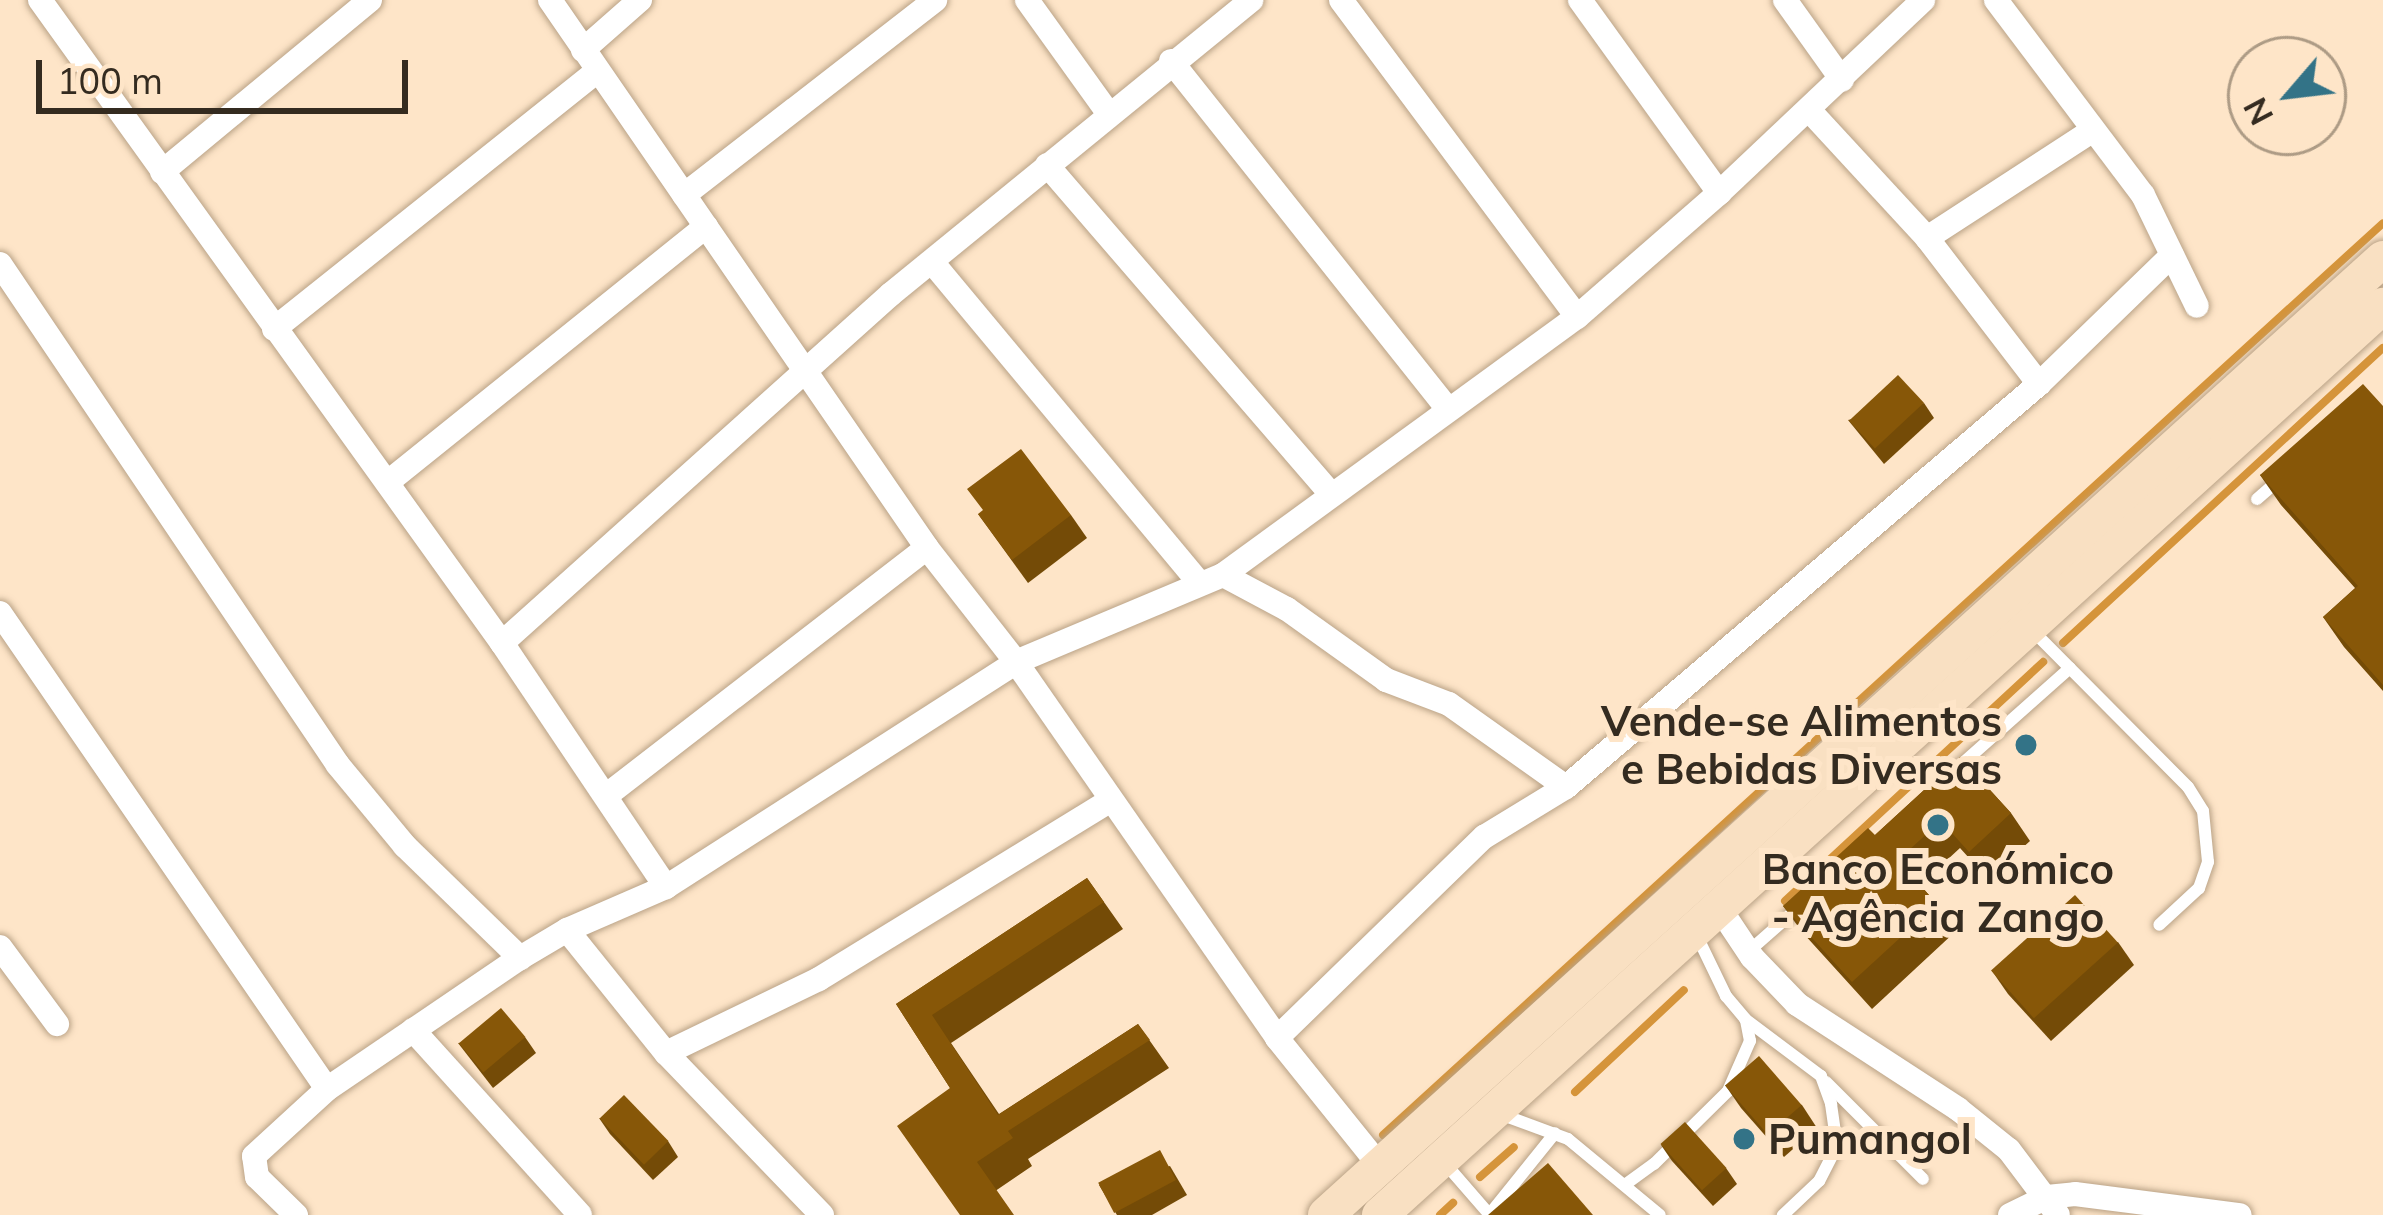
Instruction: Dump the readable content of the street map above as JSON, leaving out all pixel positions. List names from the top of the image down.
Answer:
{
  "places": ["Vende-se Alimentos e Bebidas Diversas", "Banco Económico - Agência Zango", "Pumangol"],
  "scale_bar": "100 m",
  "north": "bottom left"
}
